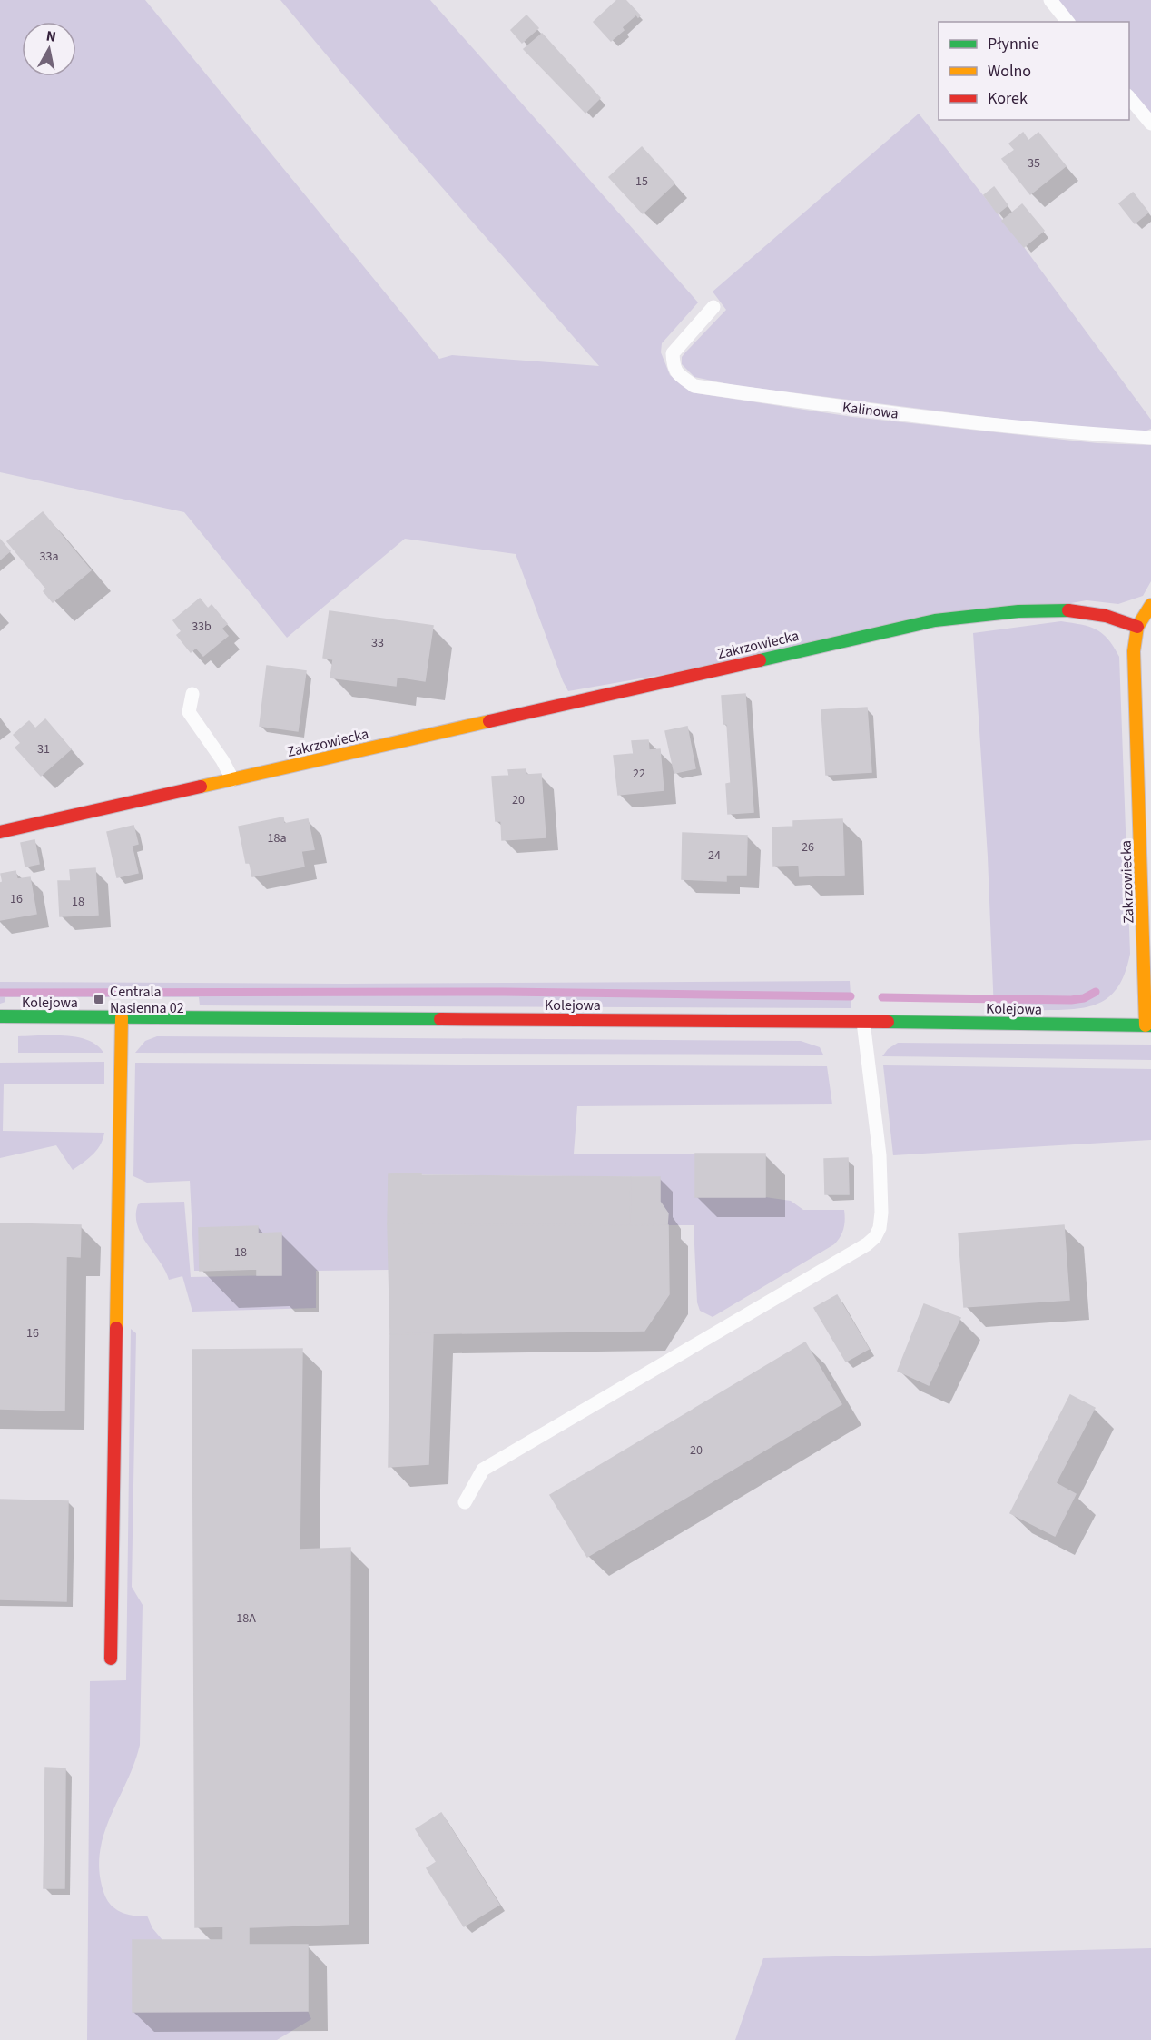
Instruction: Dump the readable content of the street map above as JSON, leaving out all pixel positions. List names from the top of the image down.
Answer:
{
  "streets": {
    "street": ["Zakrzowiecka", "Kolejowa"],
    "lane": ["Kalinowa"]
  },
  "crossings": [
    ["Zakrzowiecka", "Kolejowa"]
  ],
  "places": {
    "transit": ["Centrala Nasienna 02"]
  },
  "house_numbers": [
    "35",
    "15",
    "33a",
    "33b",
    "33",
    "31",
    "22",
    "20",
    "18a",
    "26",
    "24",
    "16",
    "18",
    "18",
    "16",
    "20",
    "18A"
  ],
  "legend": ["Płynnie", "Wolno", "Korek"],
  "north": "top"
}
